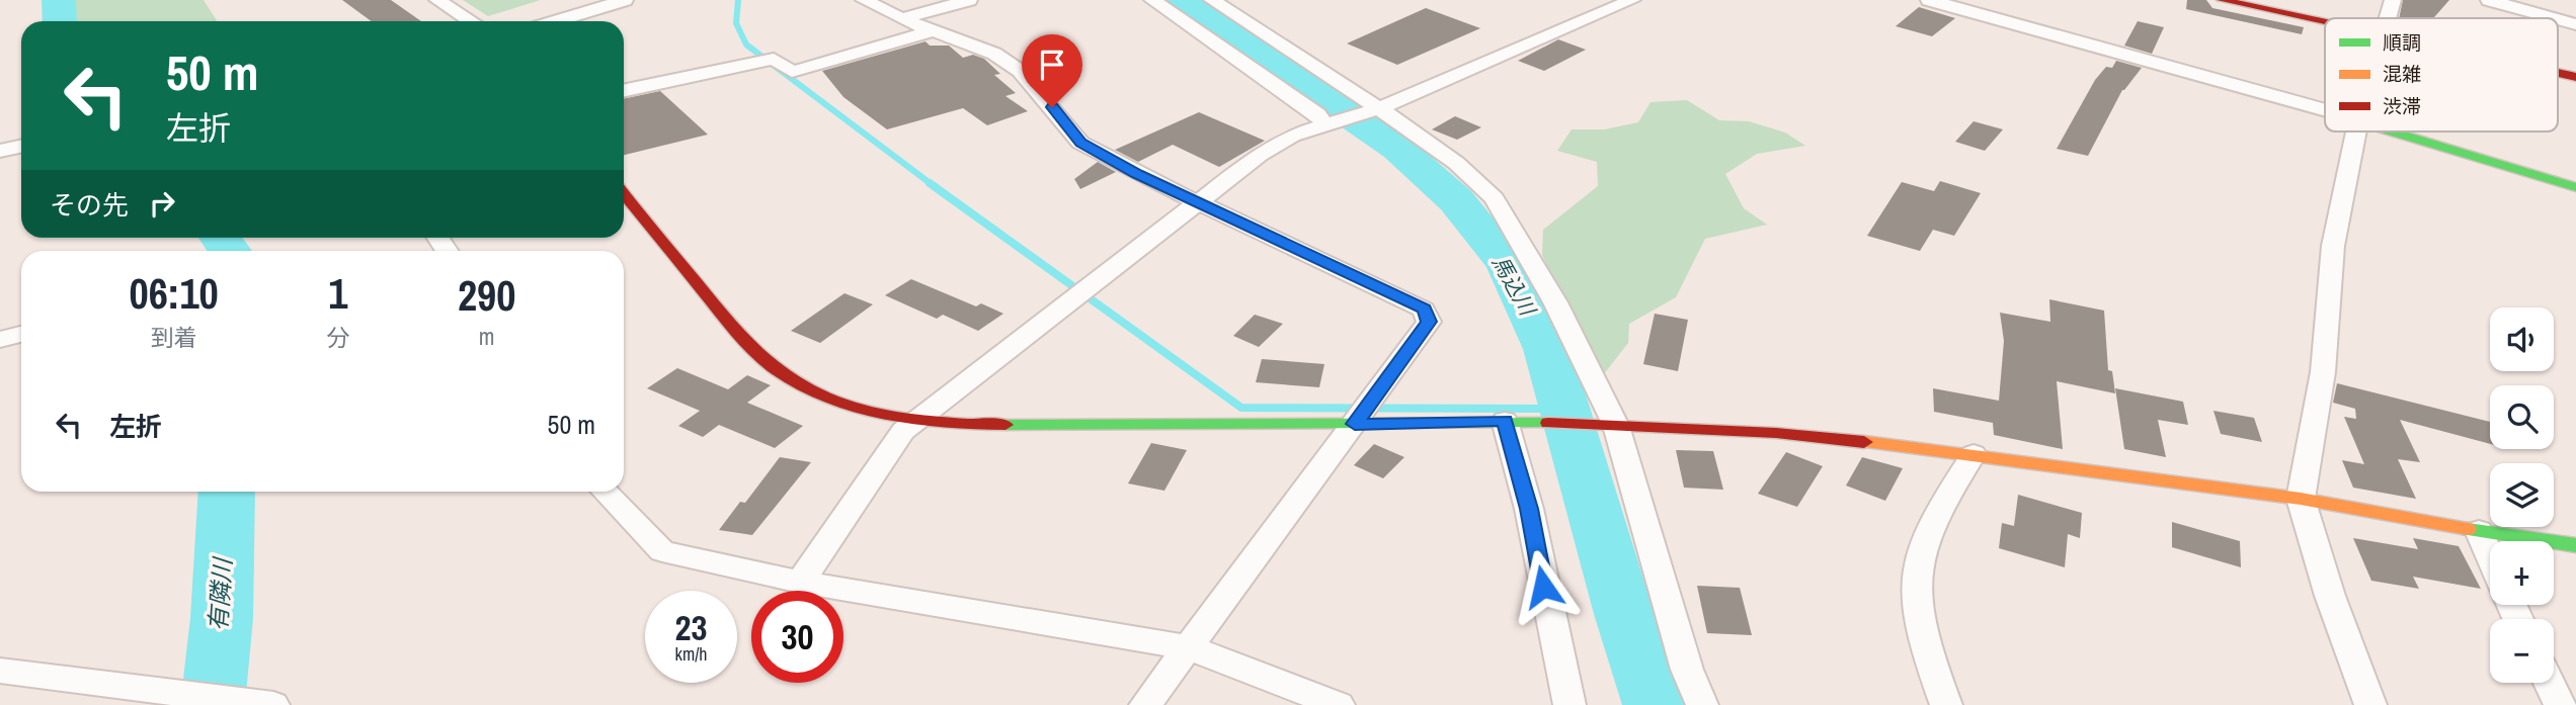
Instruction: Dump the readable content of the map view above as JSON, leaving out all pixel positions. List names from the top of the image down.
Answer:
{
  "water": ["馬込川", "有隣川"],
  "legend": ["順調", "混雑", "渋滞"],
  "page": {
    "turn": ["50 m", "左折"],
    "then": "その先",
    "eta": [
      "06:10",
      "到着",
      "1",
      "分",
      "290",
      "m"
    ],
    "map_buttons": ["+", "−"],
    "list": [
      {
        "name": "左折",
        "value": "50 m"
      }
    ],
    "speed": "23 km/h",
    "limit": "30"
  }
}
